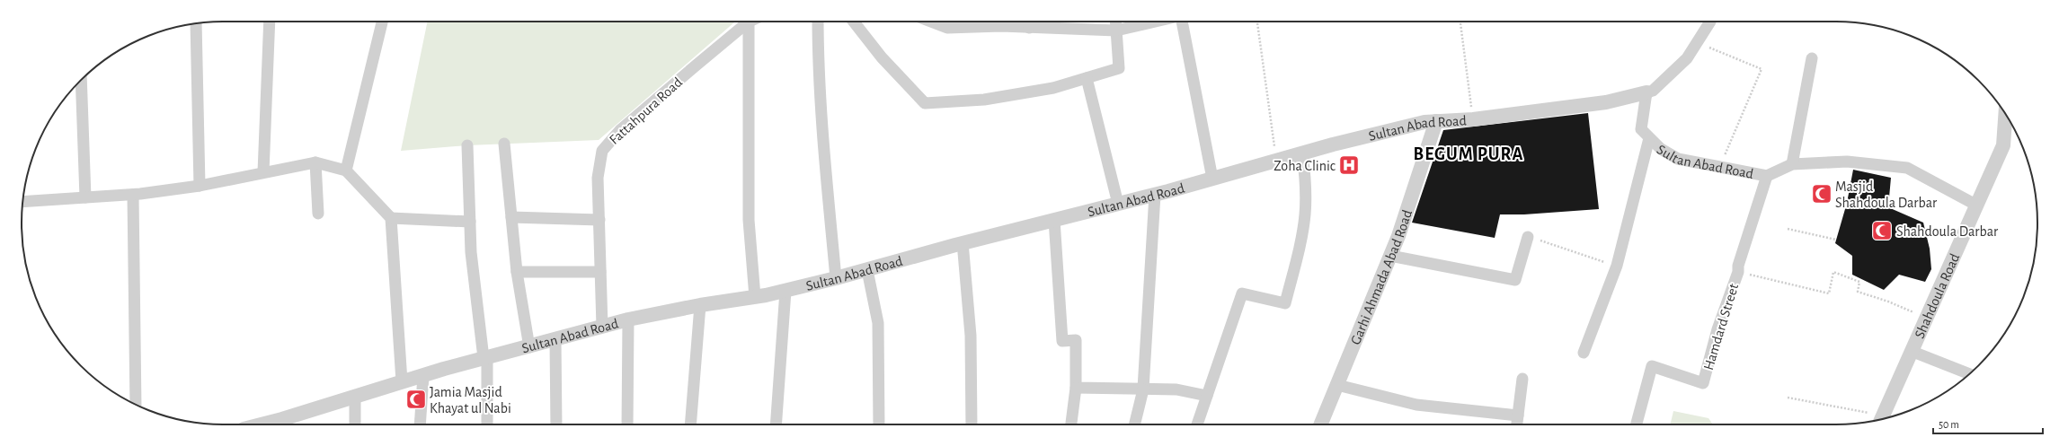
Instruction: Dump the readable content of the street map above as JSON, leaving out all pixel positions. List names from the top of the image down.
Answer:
{
  "streets": {
    "street": [
      "Fattahpura Road",
      "Sultan Abad Road",
      "Garhi Ahmada Abad Road",
      "Shahdoula Road",
      "Hamdard Street"
    ]
  },
  "crossings": [
    ["Fattahpura Road", "Sultan Abad Road"],
    ["Sultan Abad Road", "Garhi Ahmada Abad Road"],
    ["Sultan Abad Road", "Shahdoula Road"],
    ["Sultan Abad Road", "Hamdard Street"]
  ],
  "districts": ["BEGUM PURA"],
  "places": {
    "hospital": ["Zoha Clinic"],
    "mosque": ["Masjid Shahdoula Darbar", "Shahdoula Darbar", "Jamia Masjid Khayat ul Nabi"]
  },
  "scale_bar": "50 m"
}
